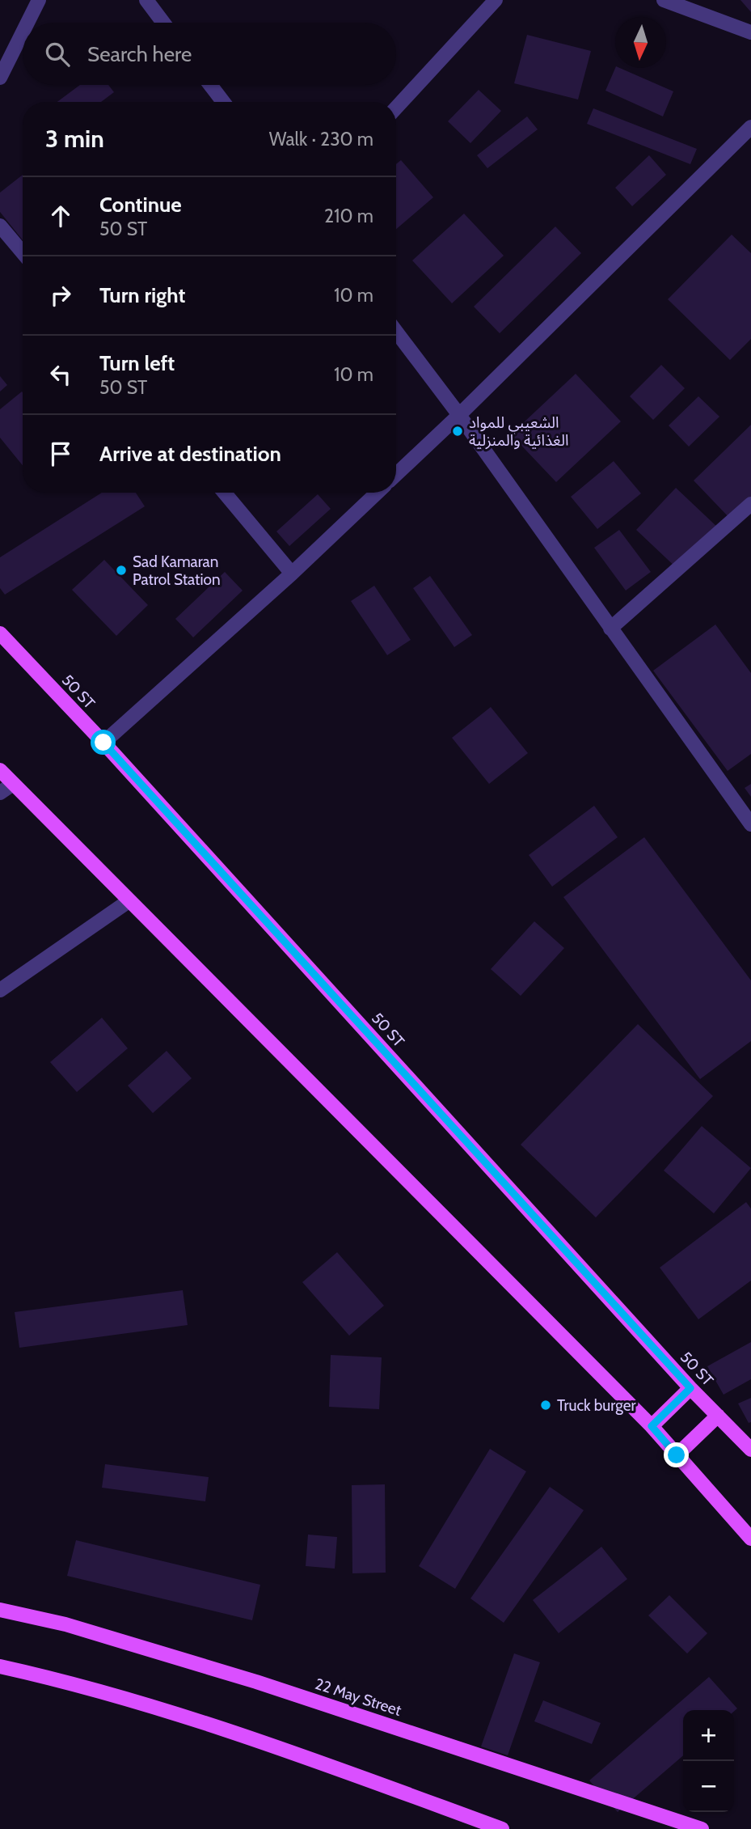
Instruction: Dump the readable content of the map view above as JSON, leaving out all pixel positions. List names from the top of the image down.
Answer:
{
  "streets": {
    "main road": ["50 ST", "22 May Street"]
  },
  "places": ["الشعيبي للمواد الغذائية والمنزلية", "Sad Kamaran Patrol Station", "Truck burger"],
  "north": "bottom",
  "page": {
    "search": "Search here",
    "heading": ["3 min", "Walk · 230 m"],
    "list": [
      ["Continue", "50 ST", "210 m"],
      ["Turn right", "10 m"],
      ["Turn left", "50 ST", "10 m"],
      "Arrive at destination"
    ],
    "map_buttons": ["+", "−"]
  }
}
